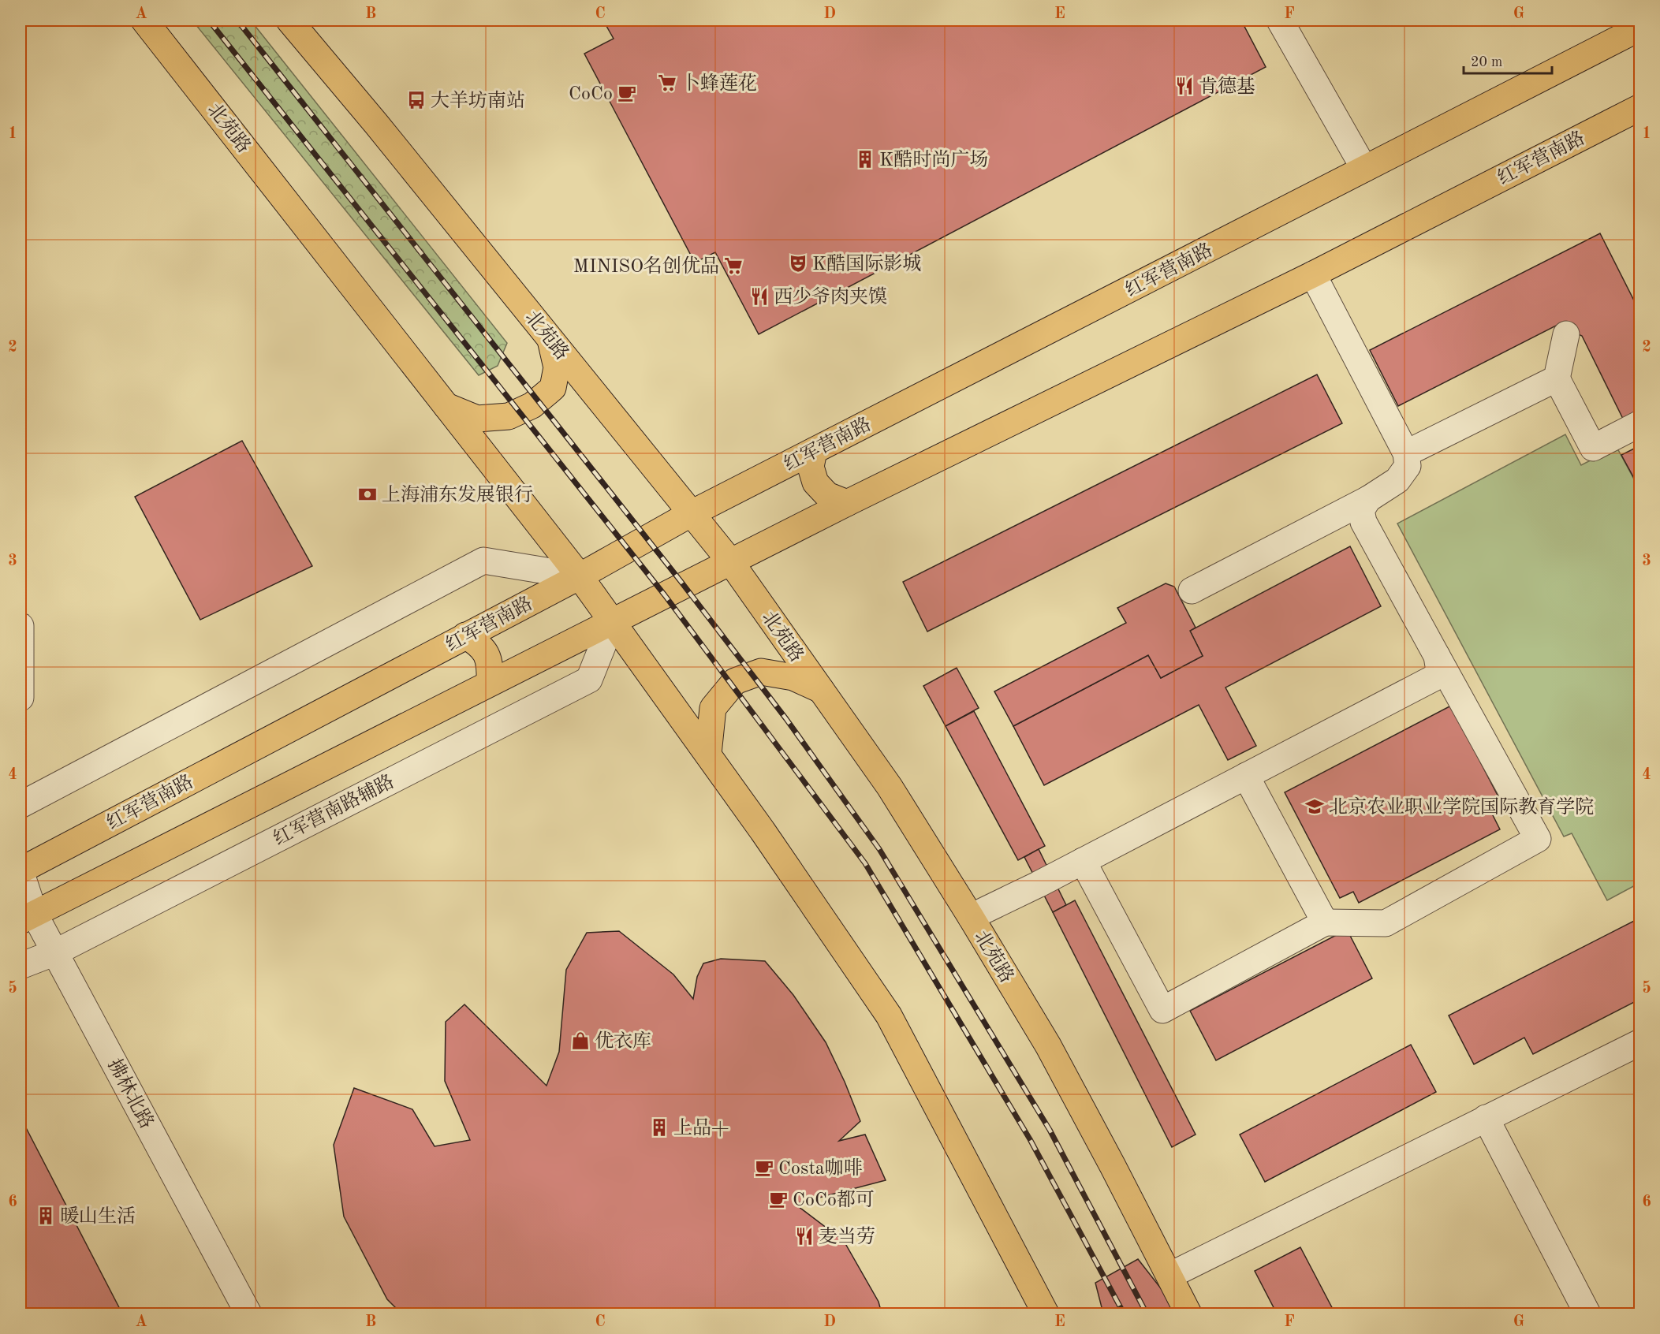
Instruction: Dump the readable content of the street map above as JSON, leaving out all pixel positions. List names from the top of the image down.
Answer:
{
  "streets": {
    "main road": ["北苑路", "红军营南路"],
    "street": ["红军营南路辅路", "拂林北路"]
  },
  "crossings": [
    ["北苑路", "红军营南路"],
    ["北苑路", "红军营南路辅路"],
    ["红军营南路", "红军营南路辅路"],
    ["红军营南路", "拂林北路"],
    ["红军营南路辅路", "拂林北路"]
  ],
  "places": {
    "supermarket": ["卜蜂莲花", "MINISO名创优品"],
    "restaurant": ["肯德基", "西少爷肉夹馍", "麦当劳"],
    "cafe": ["CoCo", "Costa咖啡", "CoCo都可"],
    "bus stop": ["大羊坊南站"],
    "building": ["K酷时尚广场", "上品+", "暖山生活"],
    "theatre": ["K酷国际影城"],
    "bank": ["上海浦东发展银行"],
    "school or university": ["北京农业职业学院国际教育学院"],
    "shop": ["优衣库"]
  },
  "scale_bar": "20 m",
  "grid": {
    "columns": [
      "A",
      "B",
      "C",
      "D",
      "E",
      "F",
      "G"
    ],
    "rows": [
      "1",
      "2",
      "3",
      "4",
      "5",
      "6"
    ]
  }
}
